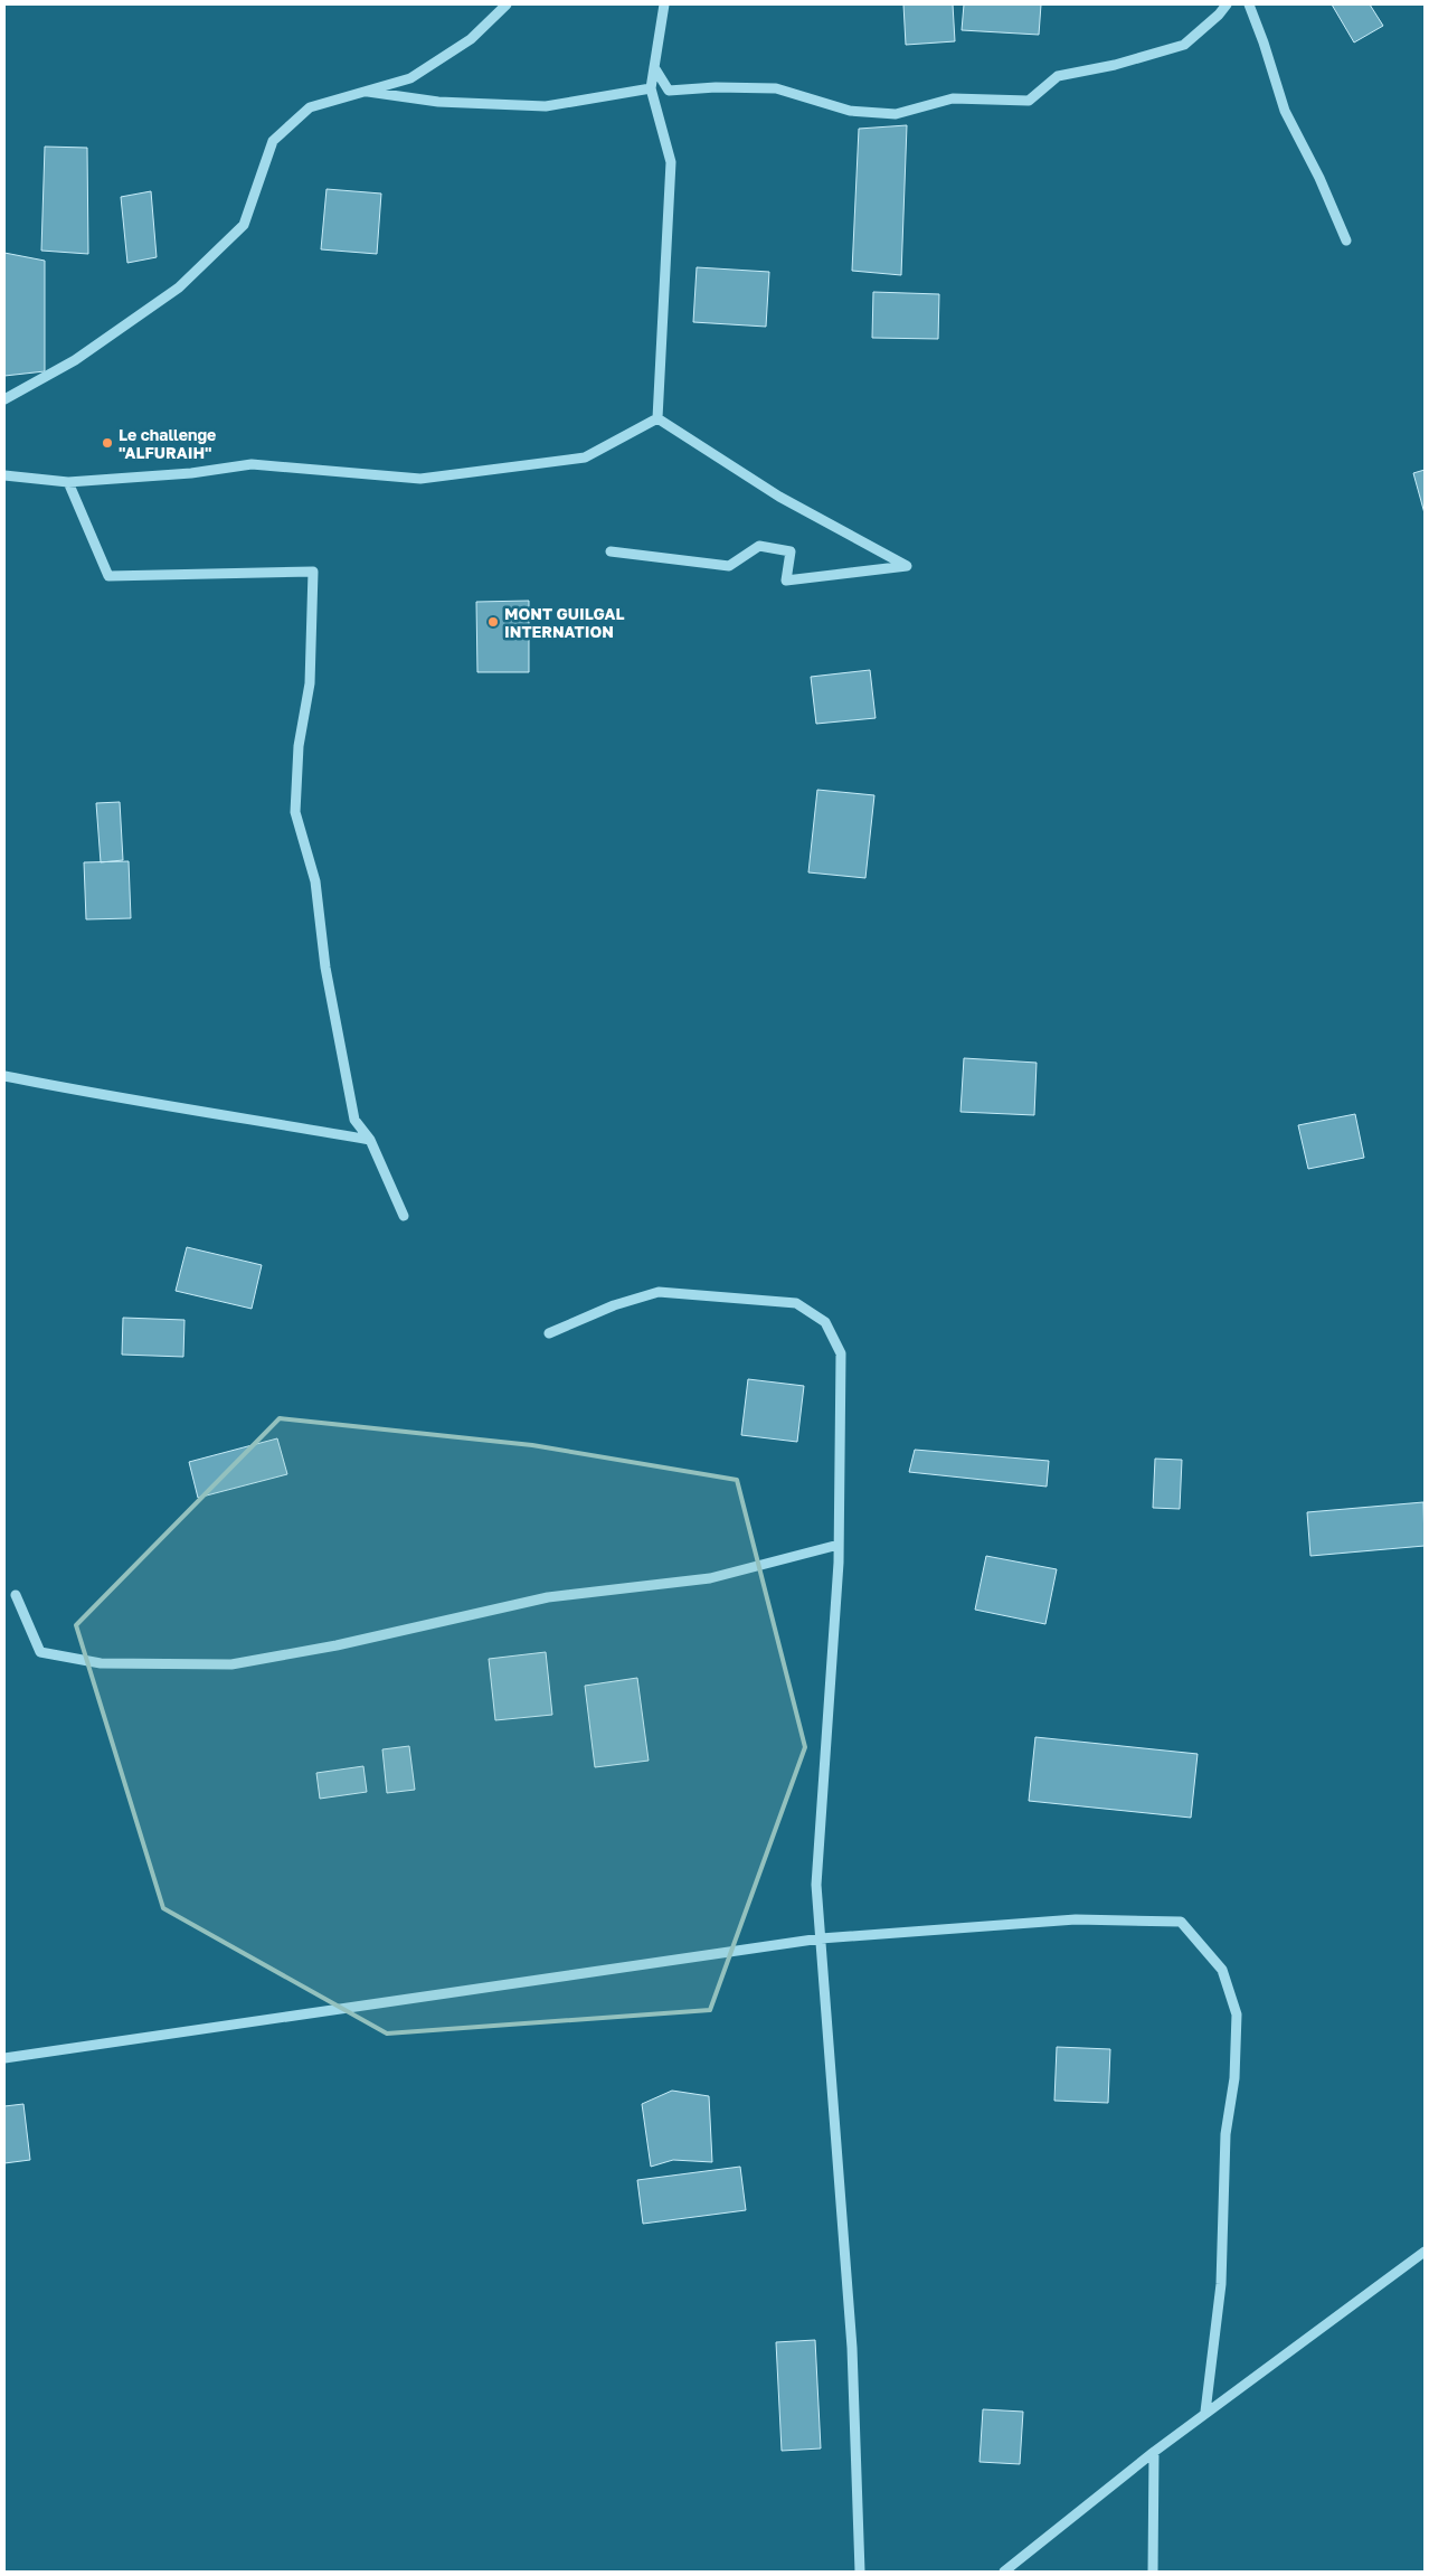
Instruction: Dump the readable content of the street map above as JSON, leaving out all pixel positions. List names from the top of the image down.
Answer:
{
  "places": ["Le challenge \"ALFURAIH\"", "MONT GUILGAL INTERNATION"]
}
